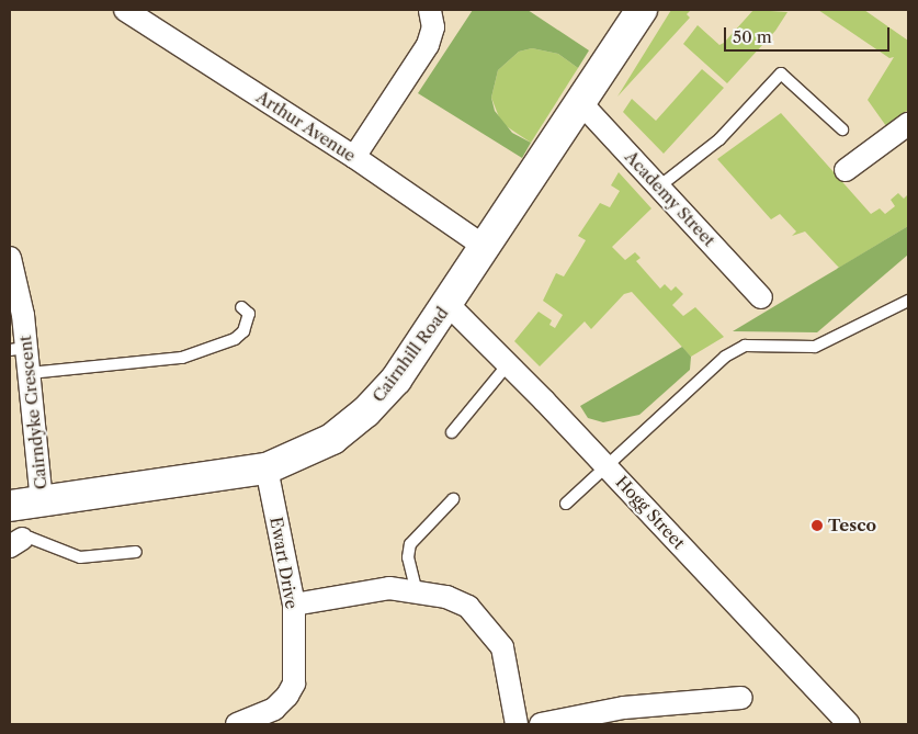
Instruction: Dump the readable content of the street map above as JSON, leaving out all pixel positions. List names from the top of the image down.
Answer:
{
  "streets": {
    "main road": ["Cairnhill Road"],
    "street": [
      "Arthur Avenue",
      "Academy Street",
      "Cairndyke Crescent",
      "Hogg Street",
      "Ewart Drive"
    ]
  },
  "crossings": [
    ["Arthur Avenue", "Cairnhill Road"],
    ["Academy Street", "Cairnhill Road"],
    ["Cairnhill Road", "Cairndyke Crescent"],
    ["Cairnhill Road", "Hogg Street"],
    ["Cairnhill Road", "Ewart Drive"]
  ],
  "places": ["Tesco"],
  "scale_bar": "50 m"
}
